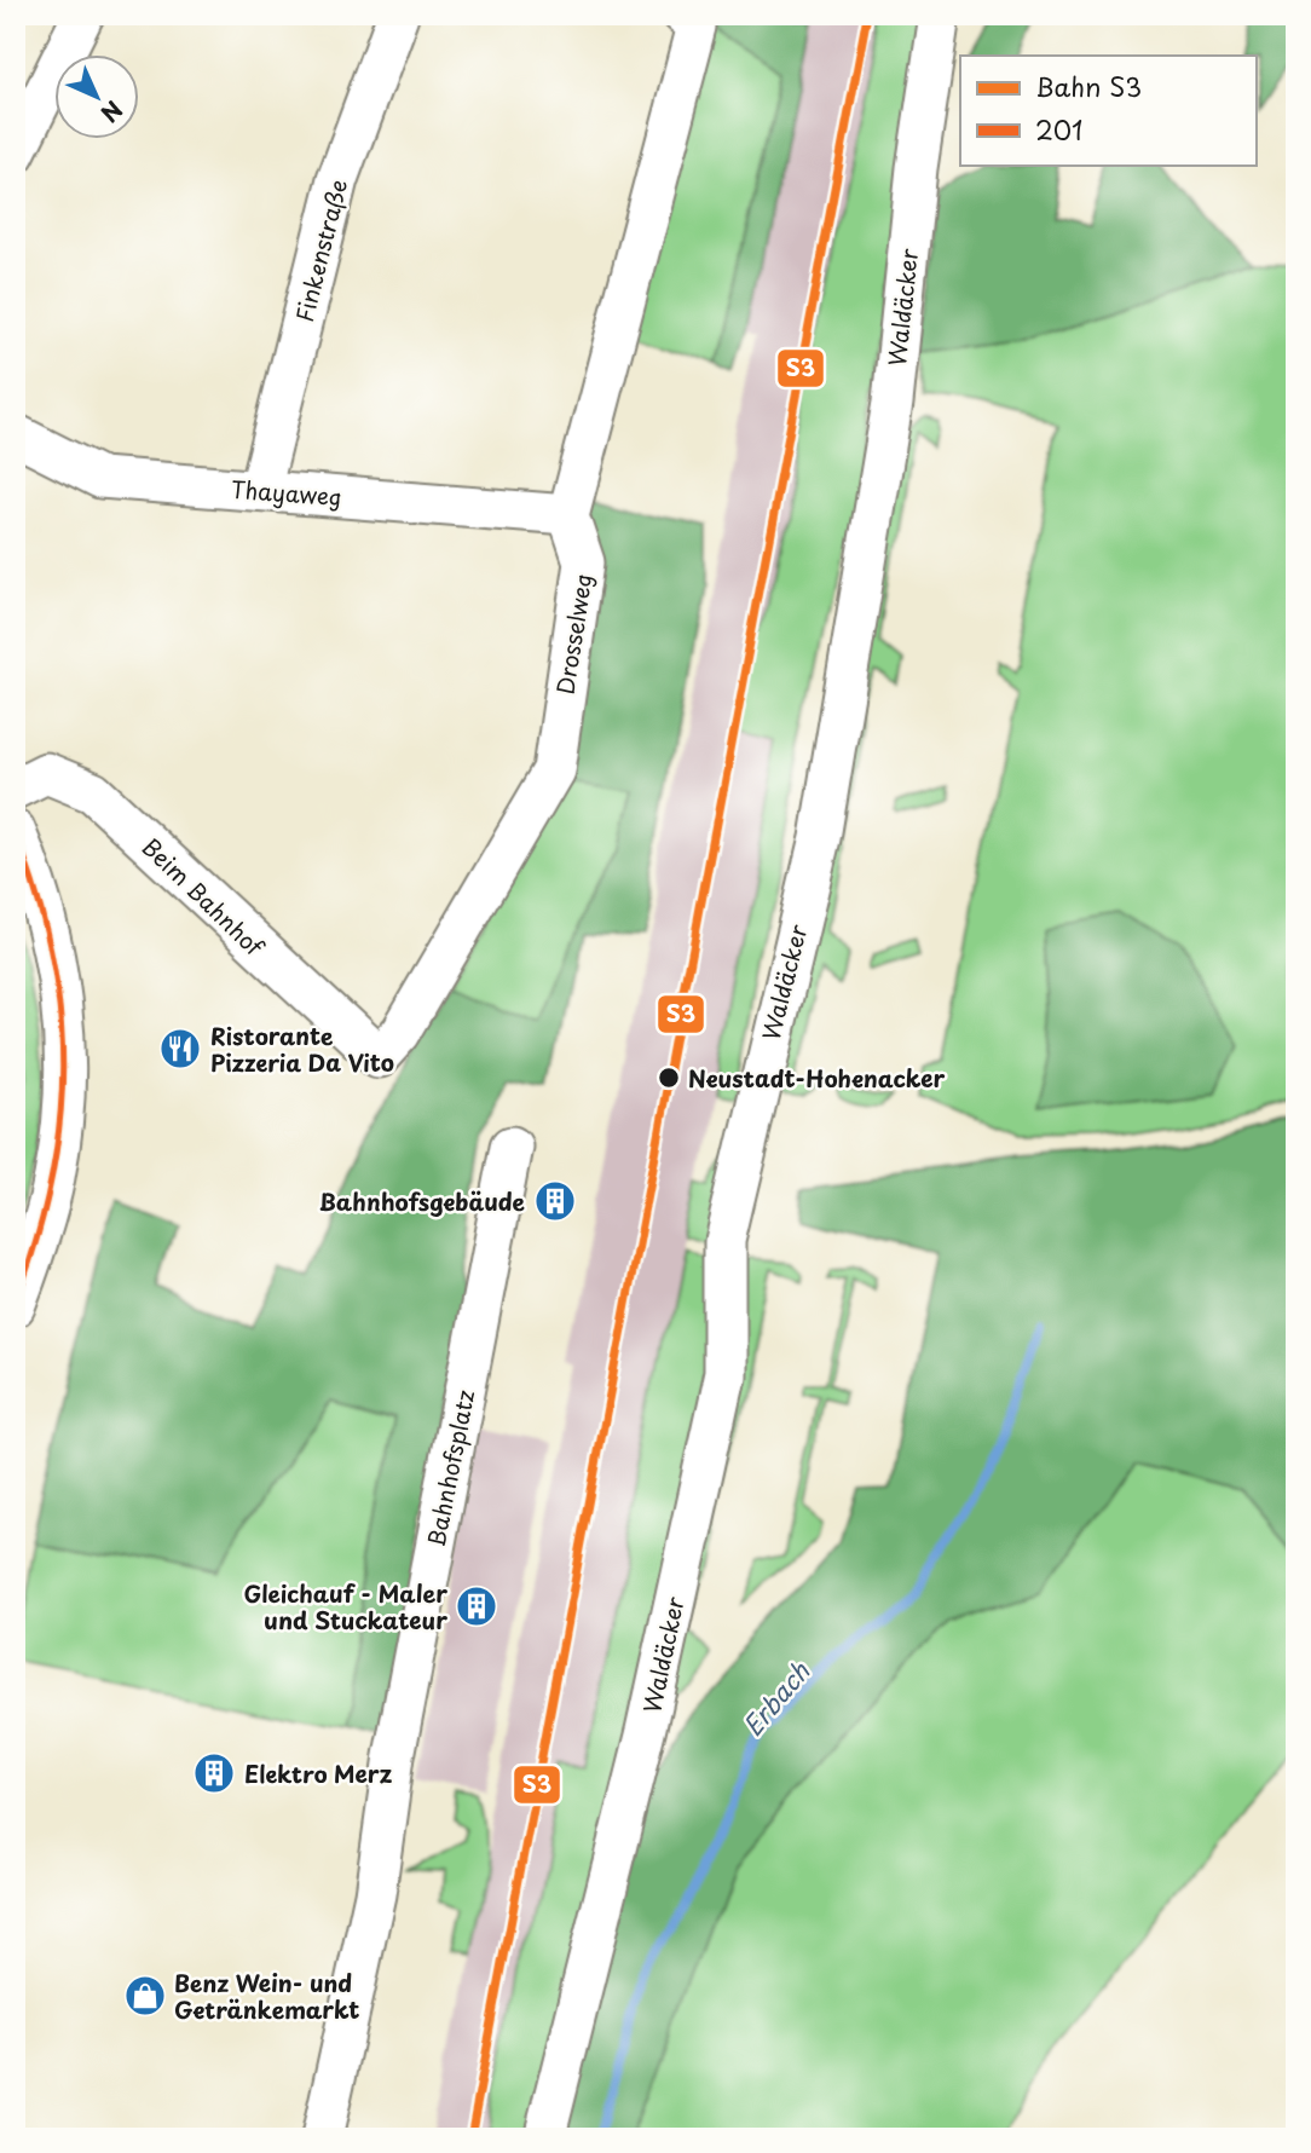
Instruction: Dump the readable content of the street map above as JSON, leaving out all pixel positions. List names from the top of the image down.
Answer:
{
  "streets": {
    "street": [
      "Finkenstraße",
      "Waldäcker",
      "Thayaweg",
      "Drosselweg",
      "Beim Bahnhof",
      "Bahnhofsplatz"
    ]
  },
  "crossings": [
    ["Finkenstraße", "Thayaweg"],
    ["Thayaweg", "Drosselweg"],
    ["Drosselweg", "Beim Bahnhof"]
  ],
  "water": ["Erbach"],
  "places": {
    "restaurant": ["Ristorante Pizzeria Da Vito"],
    "other": ["Neustadt-Hohenacker"],
    "building": ["Bahnhofsgebäude", "Gleichauf - Maler und Stuckateur", "Elektro Merz"],
    "shop": ["Benz Wein- und Getränkemarkt"]
  },
  "lines": ["rail line S3", "transit line 201"],
  "legend": ["Bahn S3", "201"],
  "north": "bottom right"
}
